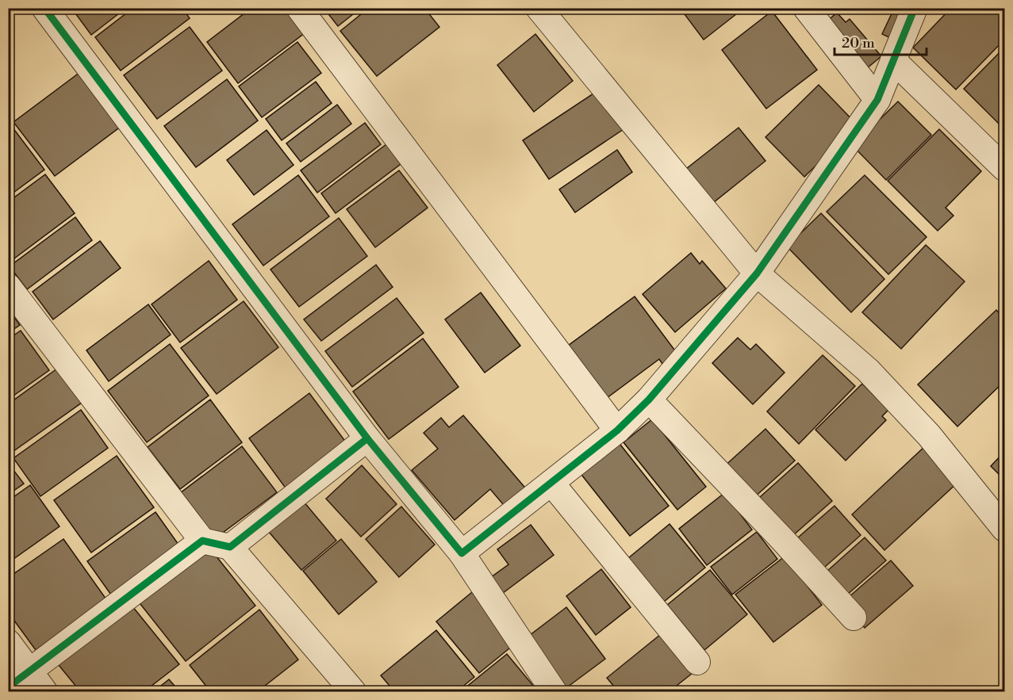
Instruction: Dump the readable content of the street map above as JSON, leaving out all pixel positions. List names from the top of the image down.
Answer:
{
  "scale_bar": "20 m"
}
